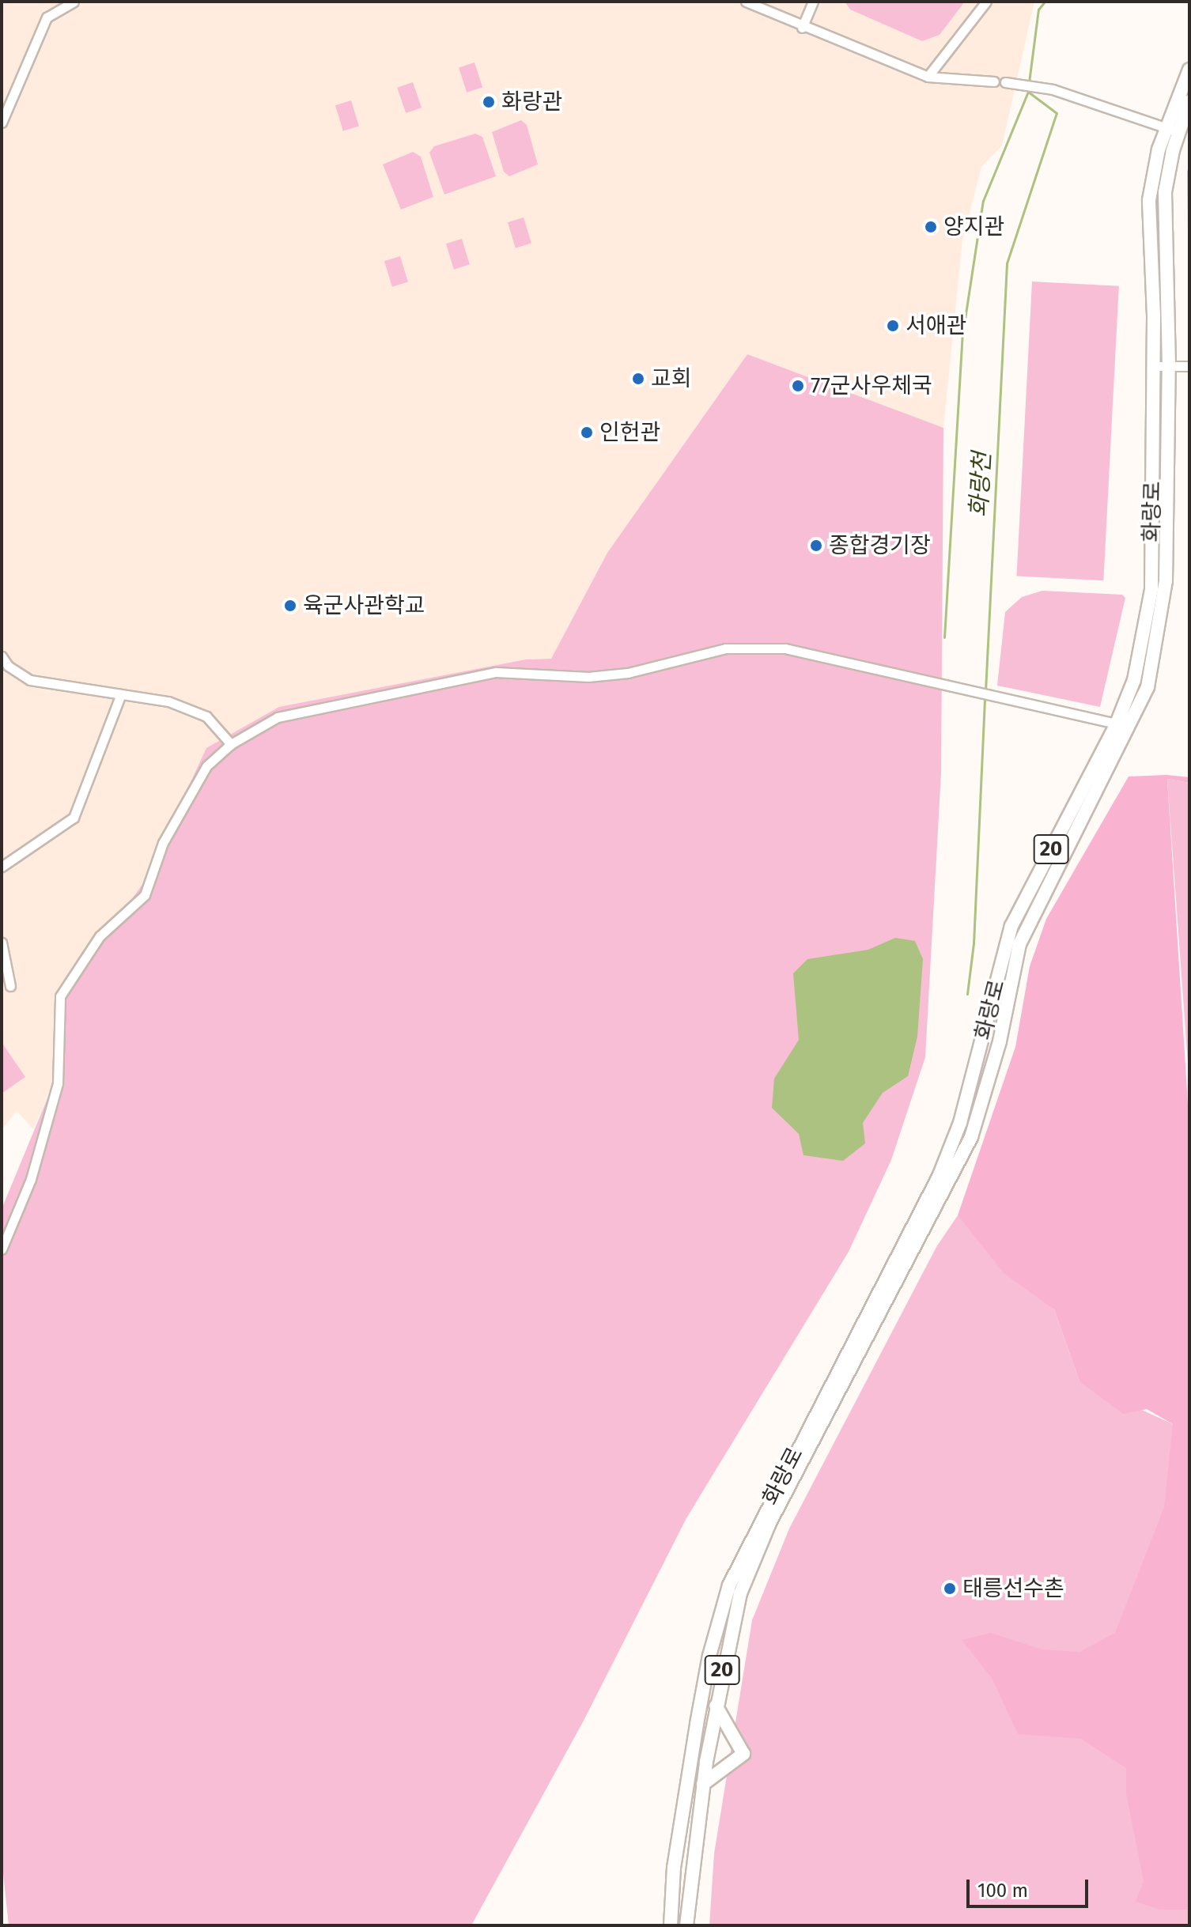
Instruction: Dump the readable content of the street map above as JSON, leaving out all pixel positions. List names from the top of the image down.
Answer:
{
  "streets": {
    "main road": ["화랑로", "20"]
  },
  "water": ["화랑천"],
  "places": [
    "화랑관",
    "양지관",
    "서애관",
    "교회",
    "77군사우체국",
    "인헌관",
    "종합경기장",
    "육군사관학교",
    "태릉선수촌"
  ],
  "scale_bar": "100 m"
}
